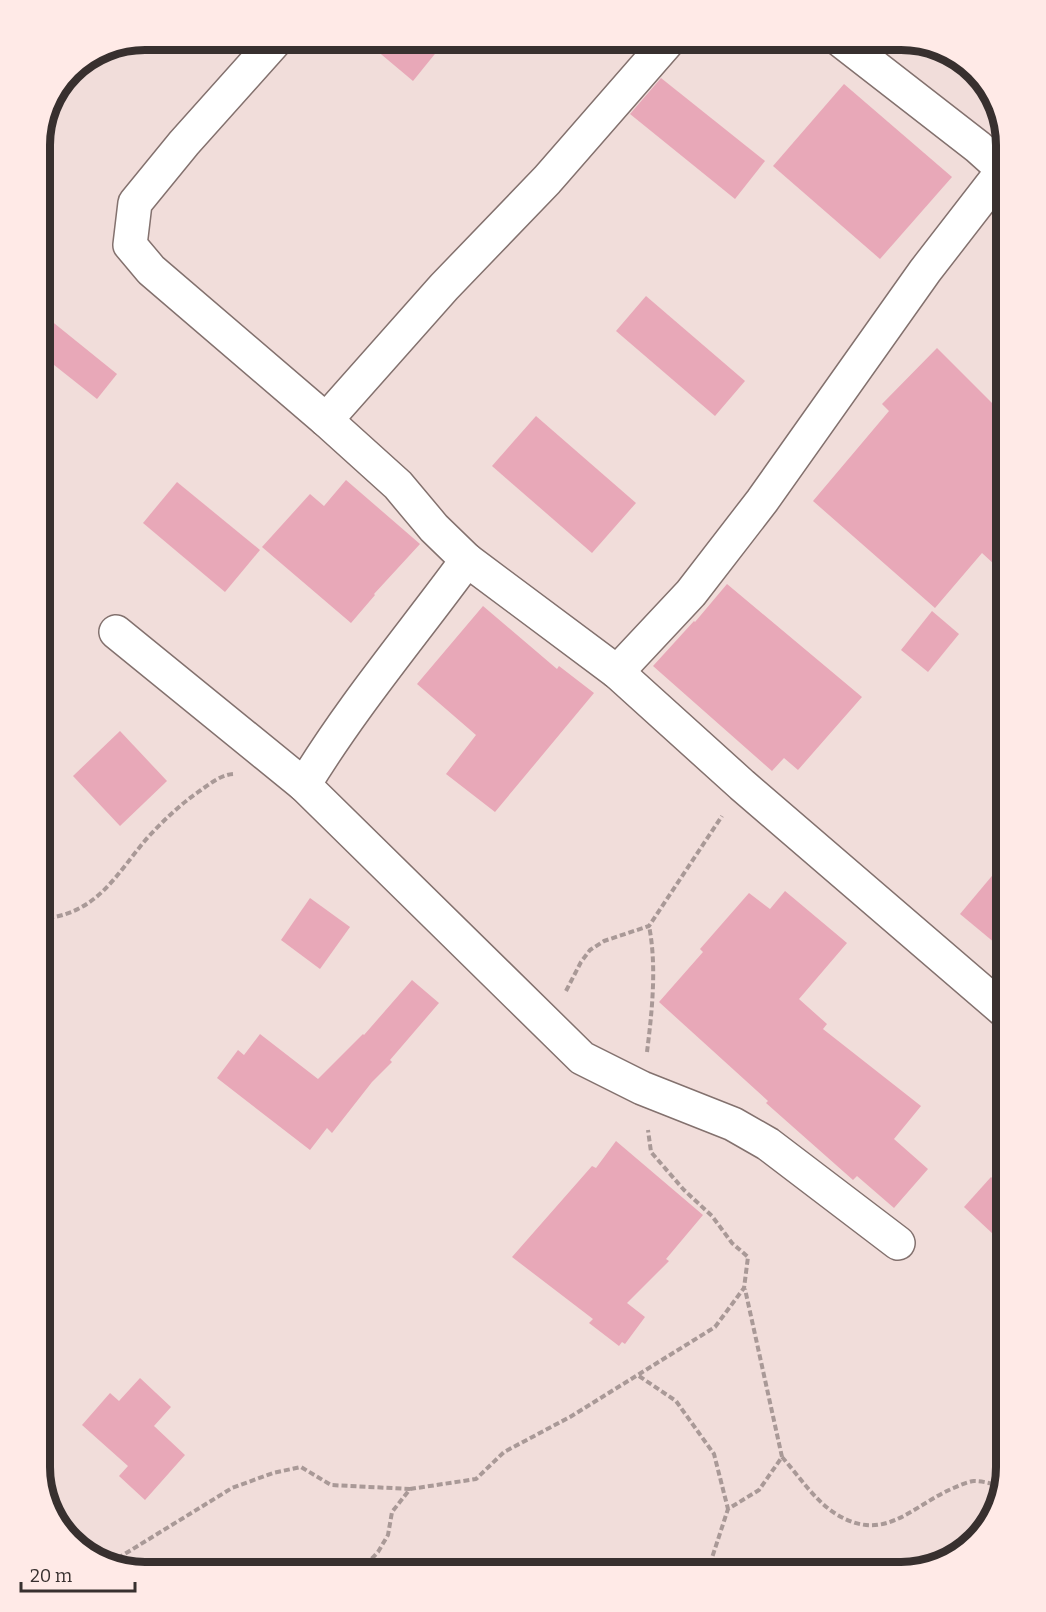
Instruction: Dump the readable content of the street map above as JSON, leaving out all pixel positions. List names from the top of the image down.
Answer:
{
  "scale_bar": "20 m"
}
